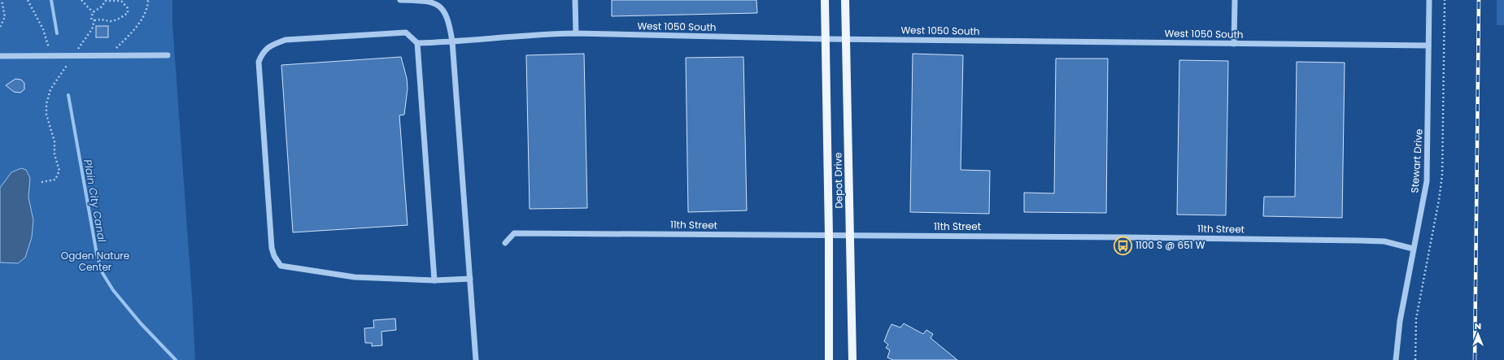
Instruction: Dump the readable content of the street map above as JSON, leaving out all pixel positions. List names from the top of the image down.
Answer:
{
  "streets": {
    "main road": ["Depot Drive"],
    "street": ["West 1050 South", "Stewart Drive", "11th Street"]
  },
  "crossings": [
    ["West 1050 South", "Stewart Drive"],
    ["West 1050 South", "Depot Drive"],
    ["Stewart Drive", "11th Street"],
    ["Depot Drive", "11th Street"]
  ],
  "water": ["Plain City Canal"],
  "parks": ["Ogden Nature Center"],
  "places": {
    "bus stop": ["1100 S @ 651 W"]
  },
  "north": "top"
}
